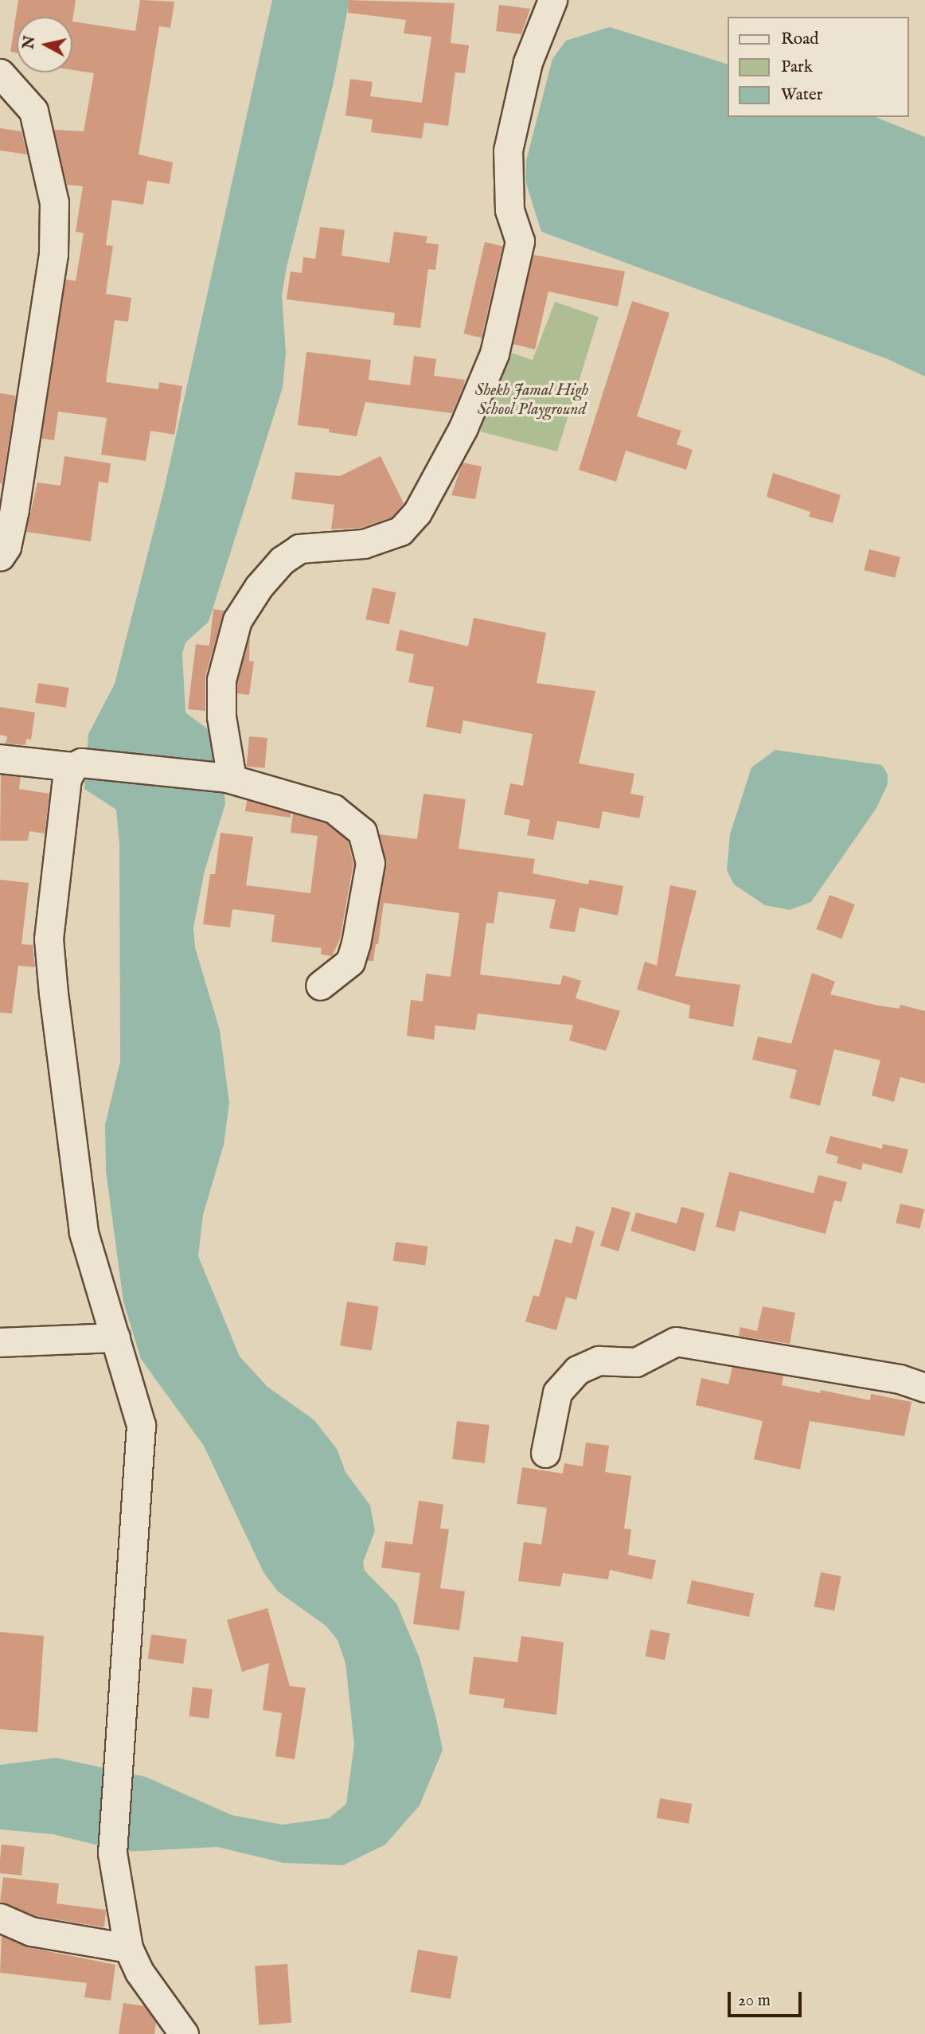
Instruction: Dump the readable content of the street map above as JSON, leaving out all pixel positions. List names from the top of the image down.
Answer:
{
  "parks": ["Shekh Jamal High School Playground"],
  "legend": ["Road", "Park", "Water"],
  "scale_bar": "20 m",
  "north": "left"
}
